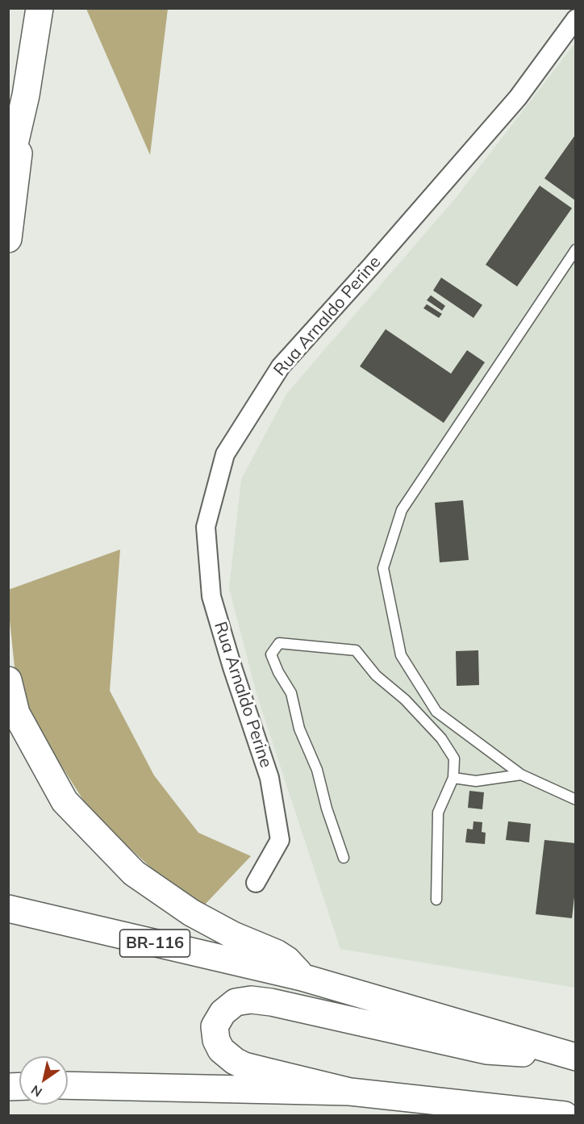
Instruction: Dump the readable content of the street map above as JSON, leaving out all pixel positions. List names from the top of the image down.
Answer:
{
  "streets": {
    "highway": ["BR-116"],
    "street": ["Rua Arnaldo Perine"]
  },
  "north": "bottom left"
}
